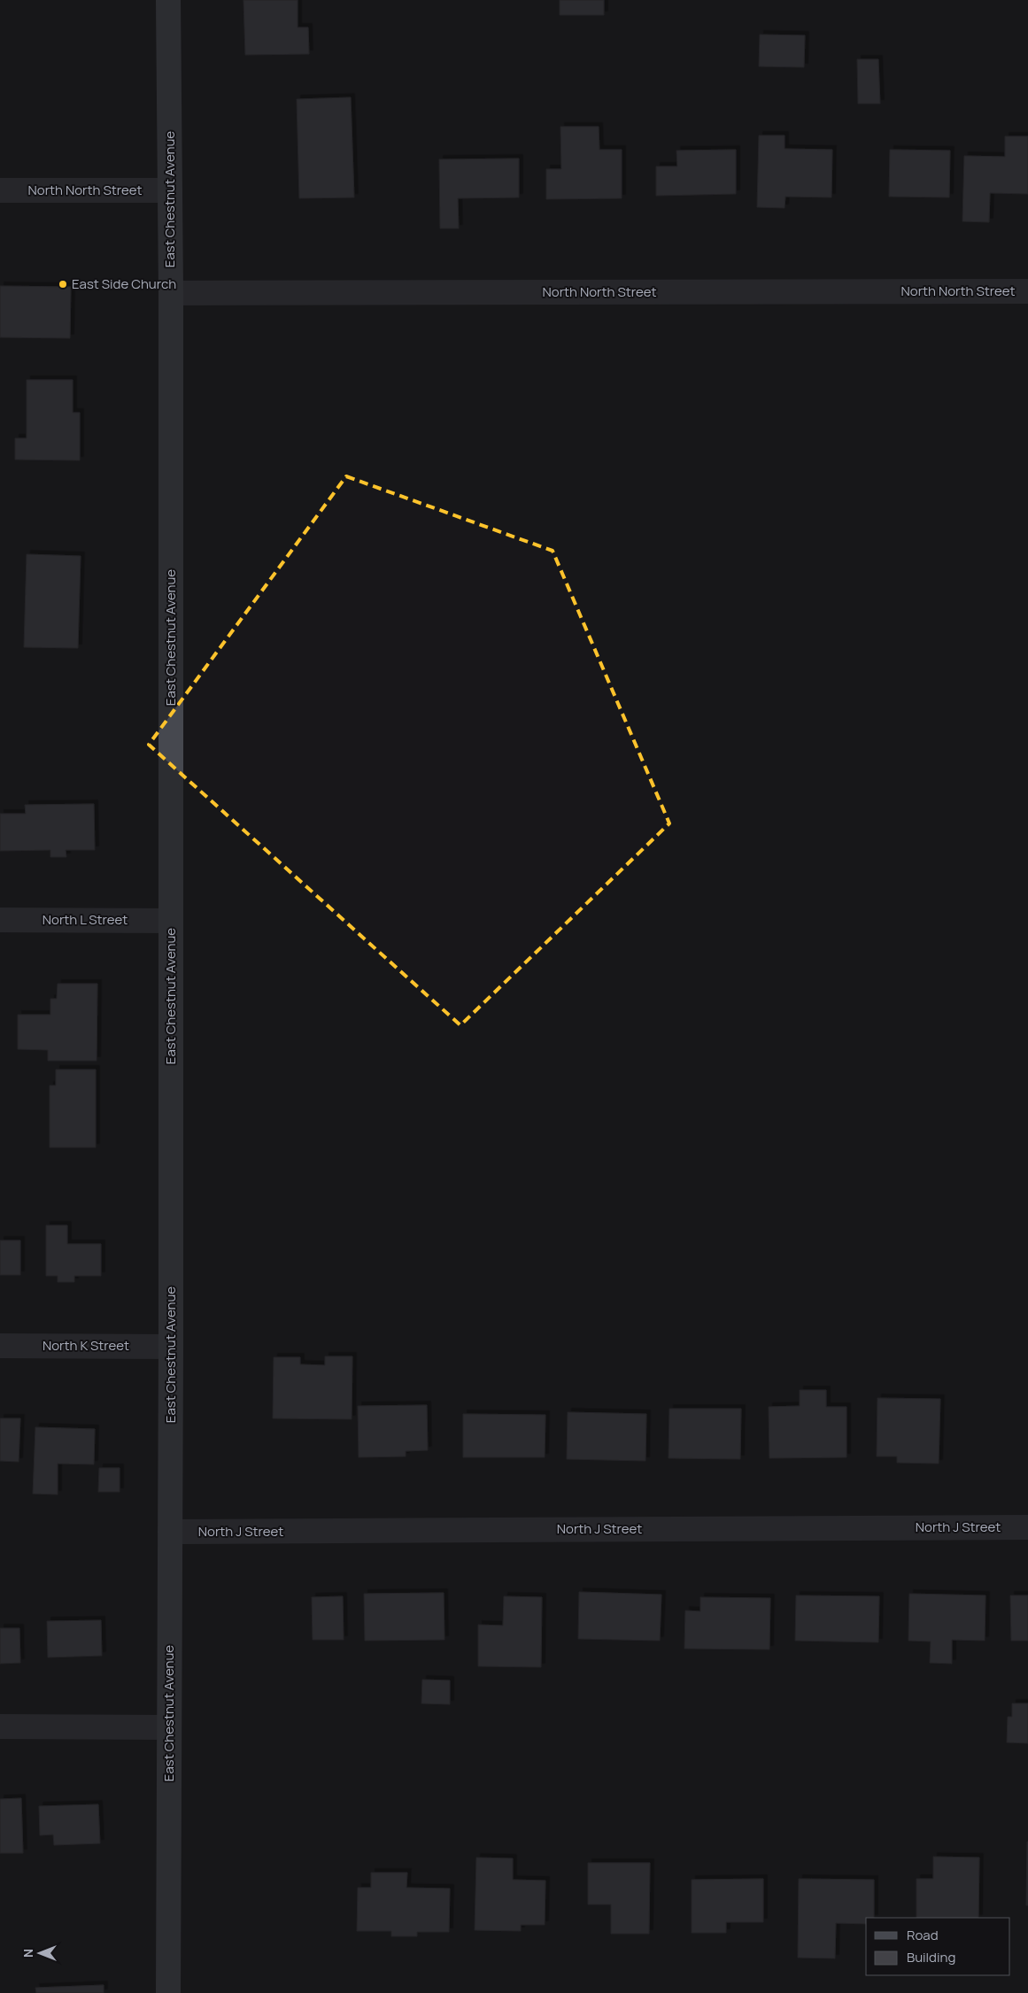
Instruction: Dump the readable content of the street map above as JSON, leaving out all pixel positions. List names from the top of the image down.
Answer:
{
  "streets": {
    "street": [
      "North North Street",
      "East Chestnut Avenue",
      "North L Street",
      "North K Street",
      "North J Street"
    ]
  },
  "crossings": [
    ["North North Street", "East Chestnut Avenue"],
    ["East Chestnut Avenue", "North L Street"],
    ["East Chestnut Avenue", "North K Street"],
    ["East Chestnut Avenue", "North J Street"]
  ],
  "places": ["East Side Church"],
  "legend": ["Road", "Building"],
  "north": "left"
}
